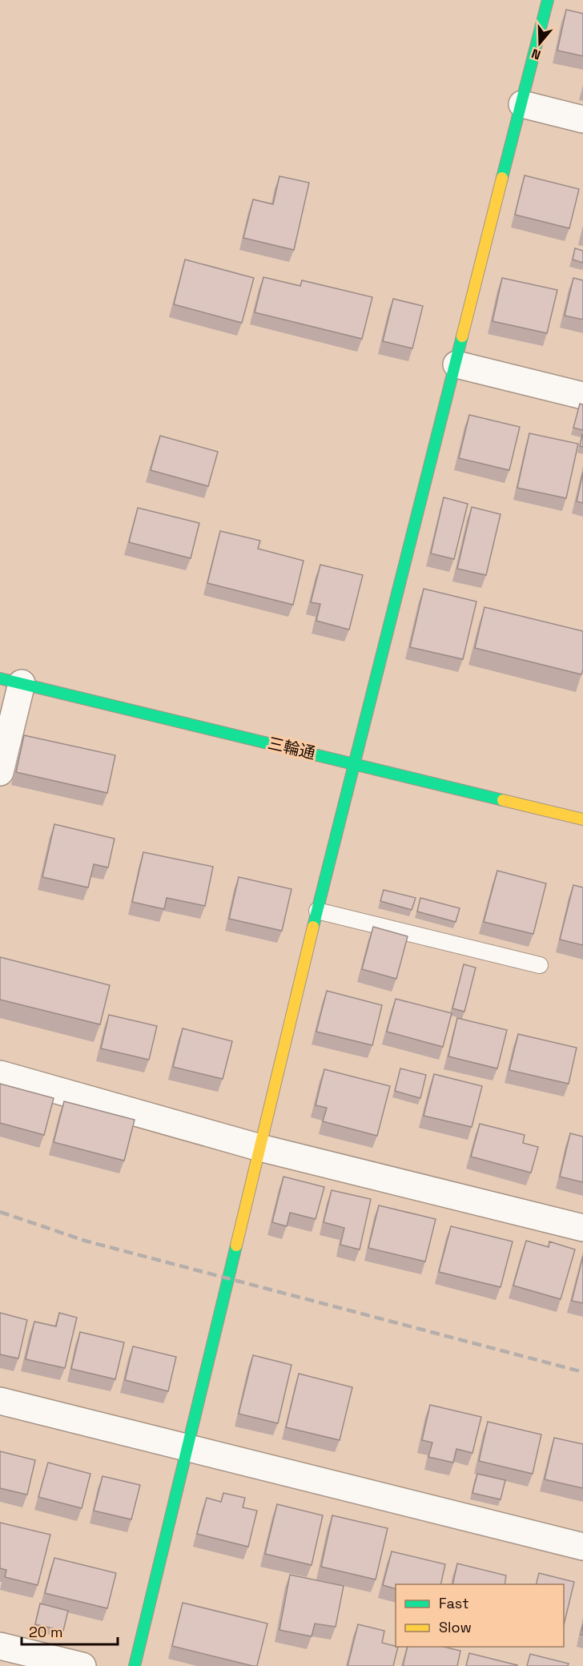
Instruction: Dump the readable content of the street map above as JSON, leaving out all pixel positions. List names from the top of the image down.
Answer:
{
  "streets": {
    "street": ["三輪通"]
  },
  "legend": ["Fast", "Slow"],
  "scale_bar": "20 m",
  "north": "bottom"
}
